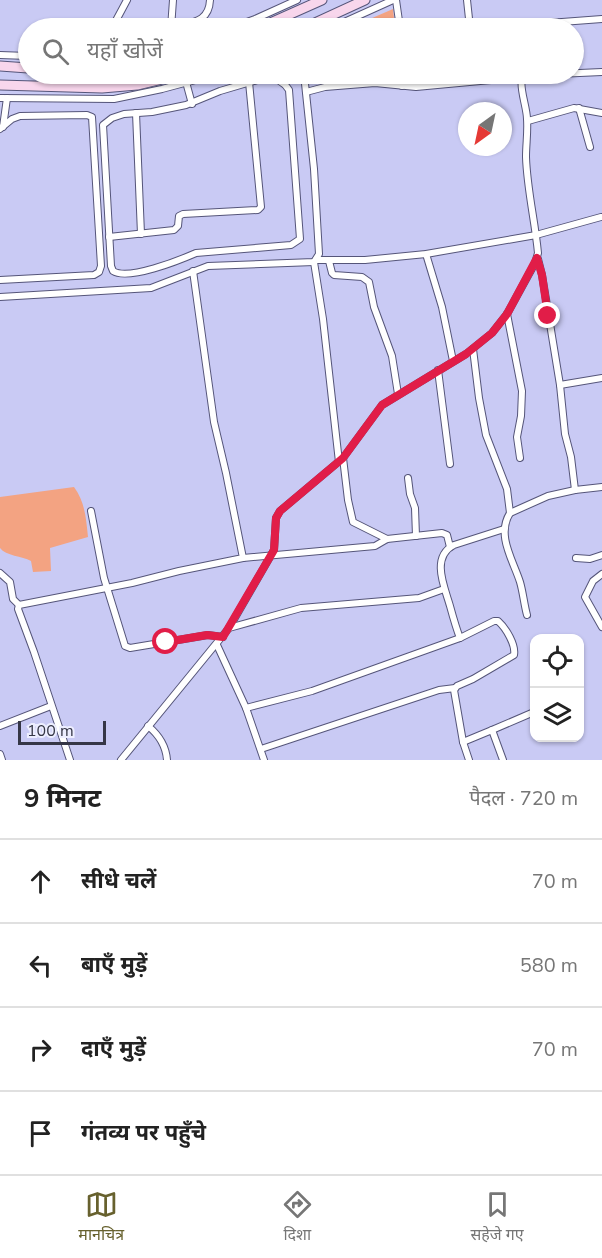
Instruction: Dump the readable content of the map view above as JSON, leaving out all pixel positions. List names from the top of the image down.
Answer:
{
  "scale_bar": "100 m",
  "north": "bottom left",
  "page": {
    "search": "यहाँ खोजें",
    "scale": "100 m",
    "heading": ["9 मिनट", "पैदल · 720 m"],
    "list": [
      ["सीधे चलें", "70 m"],
      ["बाएँ मुड़ें", "580 m"],
      ["दाएँ मुड़ें", "70 m"],
      "गंतव्य पर पहुँचे"
    ],
    "nav": ["मानचित्र", "दिशा", "सहेजे गए"]
  }
}
